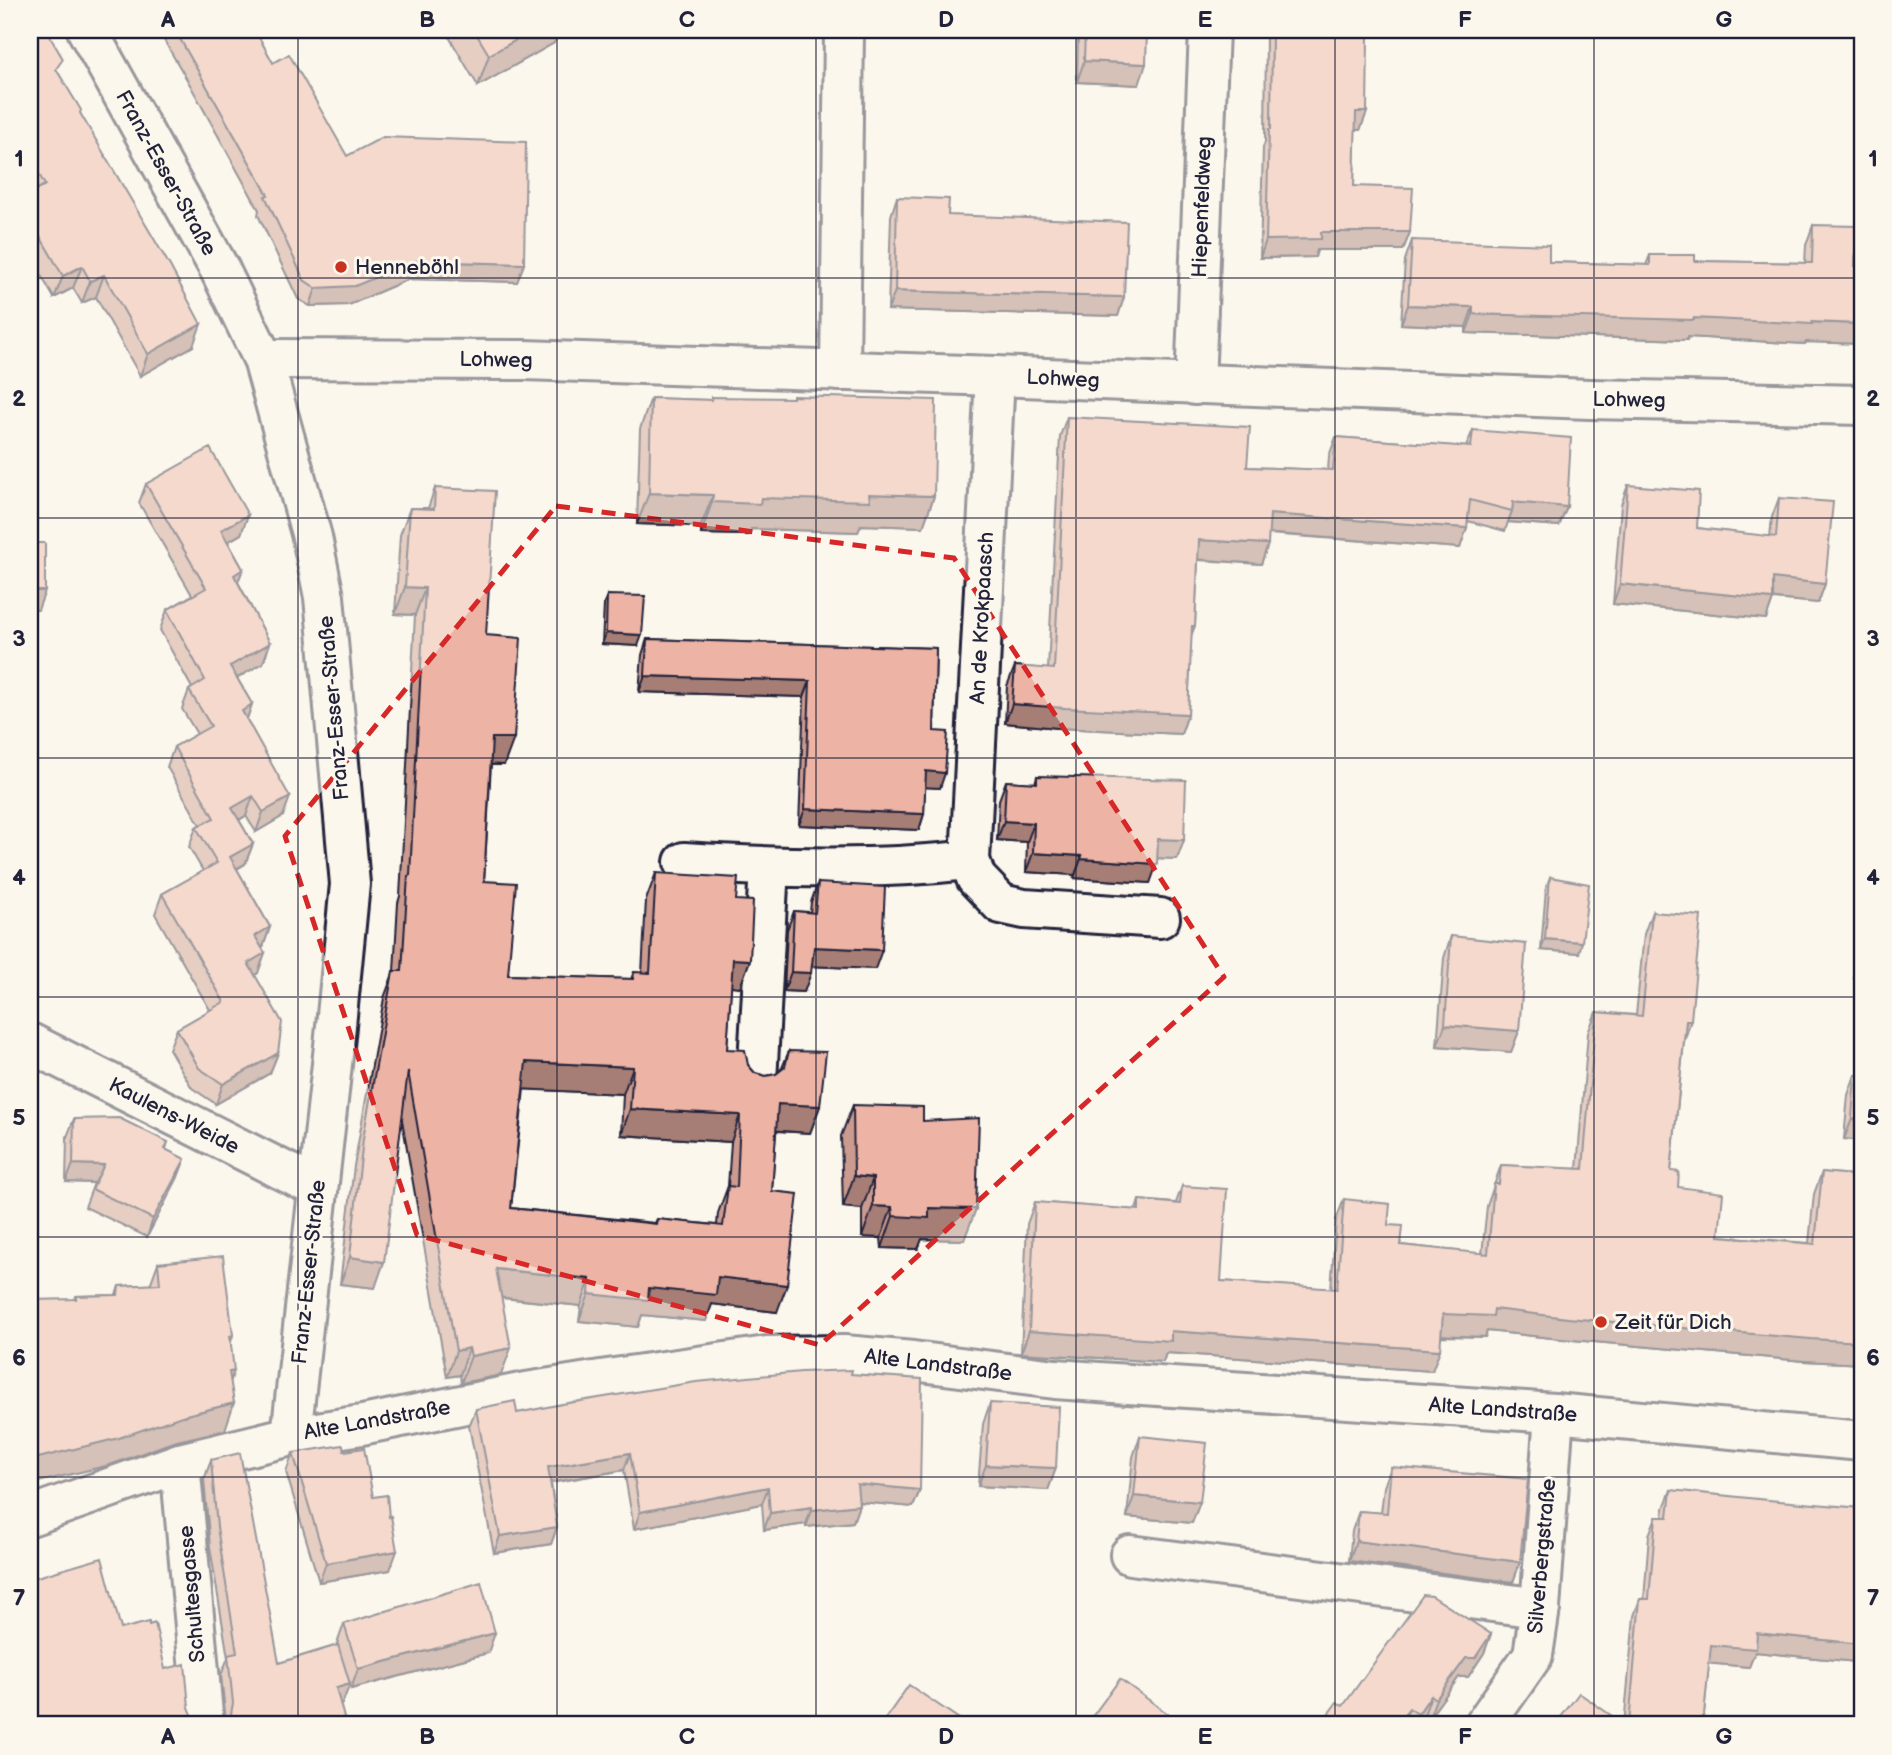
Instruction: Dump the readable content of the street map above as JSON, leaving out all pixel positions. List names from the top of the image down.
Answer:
{
  "streets": {
    "street": [
      "Franz-Esser-Straße",
      "Hiepenfeldweg",
      "Lohweg",
      "An de Krokpaasch",
      "Kaulens-Weide",
      "Alte Landstraße",
      "Silverbergstraße",
      "Schultesgasse"
    ]
  },
  "crossings": [
    ["Franz-Esser-Straße", "Lohweg"],
    ["Franz-Esser-Straße", "Kaulens-Weide"],
    ["Franz-Esser-Straße", "Alte Landstraße"],
    ["Hiepenfeldweg", "Lohweg"],
    ["Lohweg", "An de Krokpaasch"],
    ["Alte Landstraße", "Silverbergstraße"],
    ["Alte Landstraße", "Schultesgasse"]
  ],
  "places": ["Henneböhl", "Zeit für Dich"],
  "grid": {
    "columns": [
      "A",
      "B",
      "C",
      "D",
      "E",
      "F",
      "G"
    ],
    "rows": [
      "1",
      "2",
      "3",
      "4",
      "5",
      "6",
      "7"
    ]
  }
}
